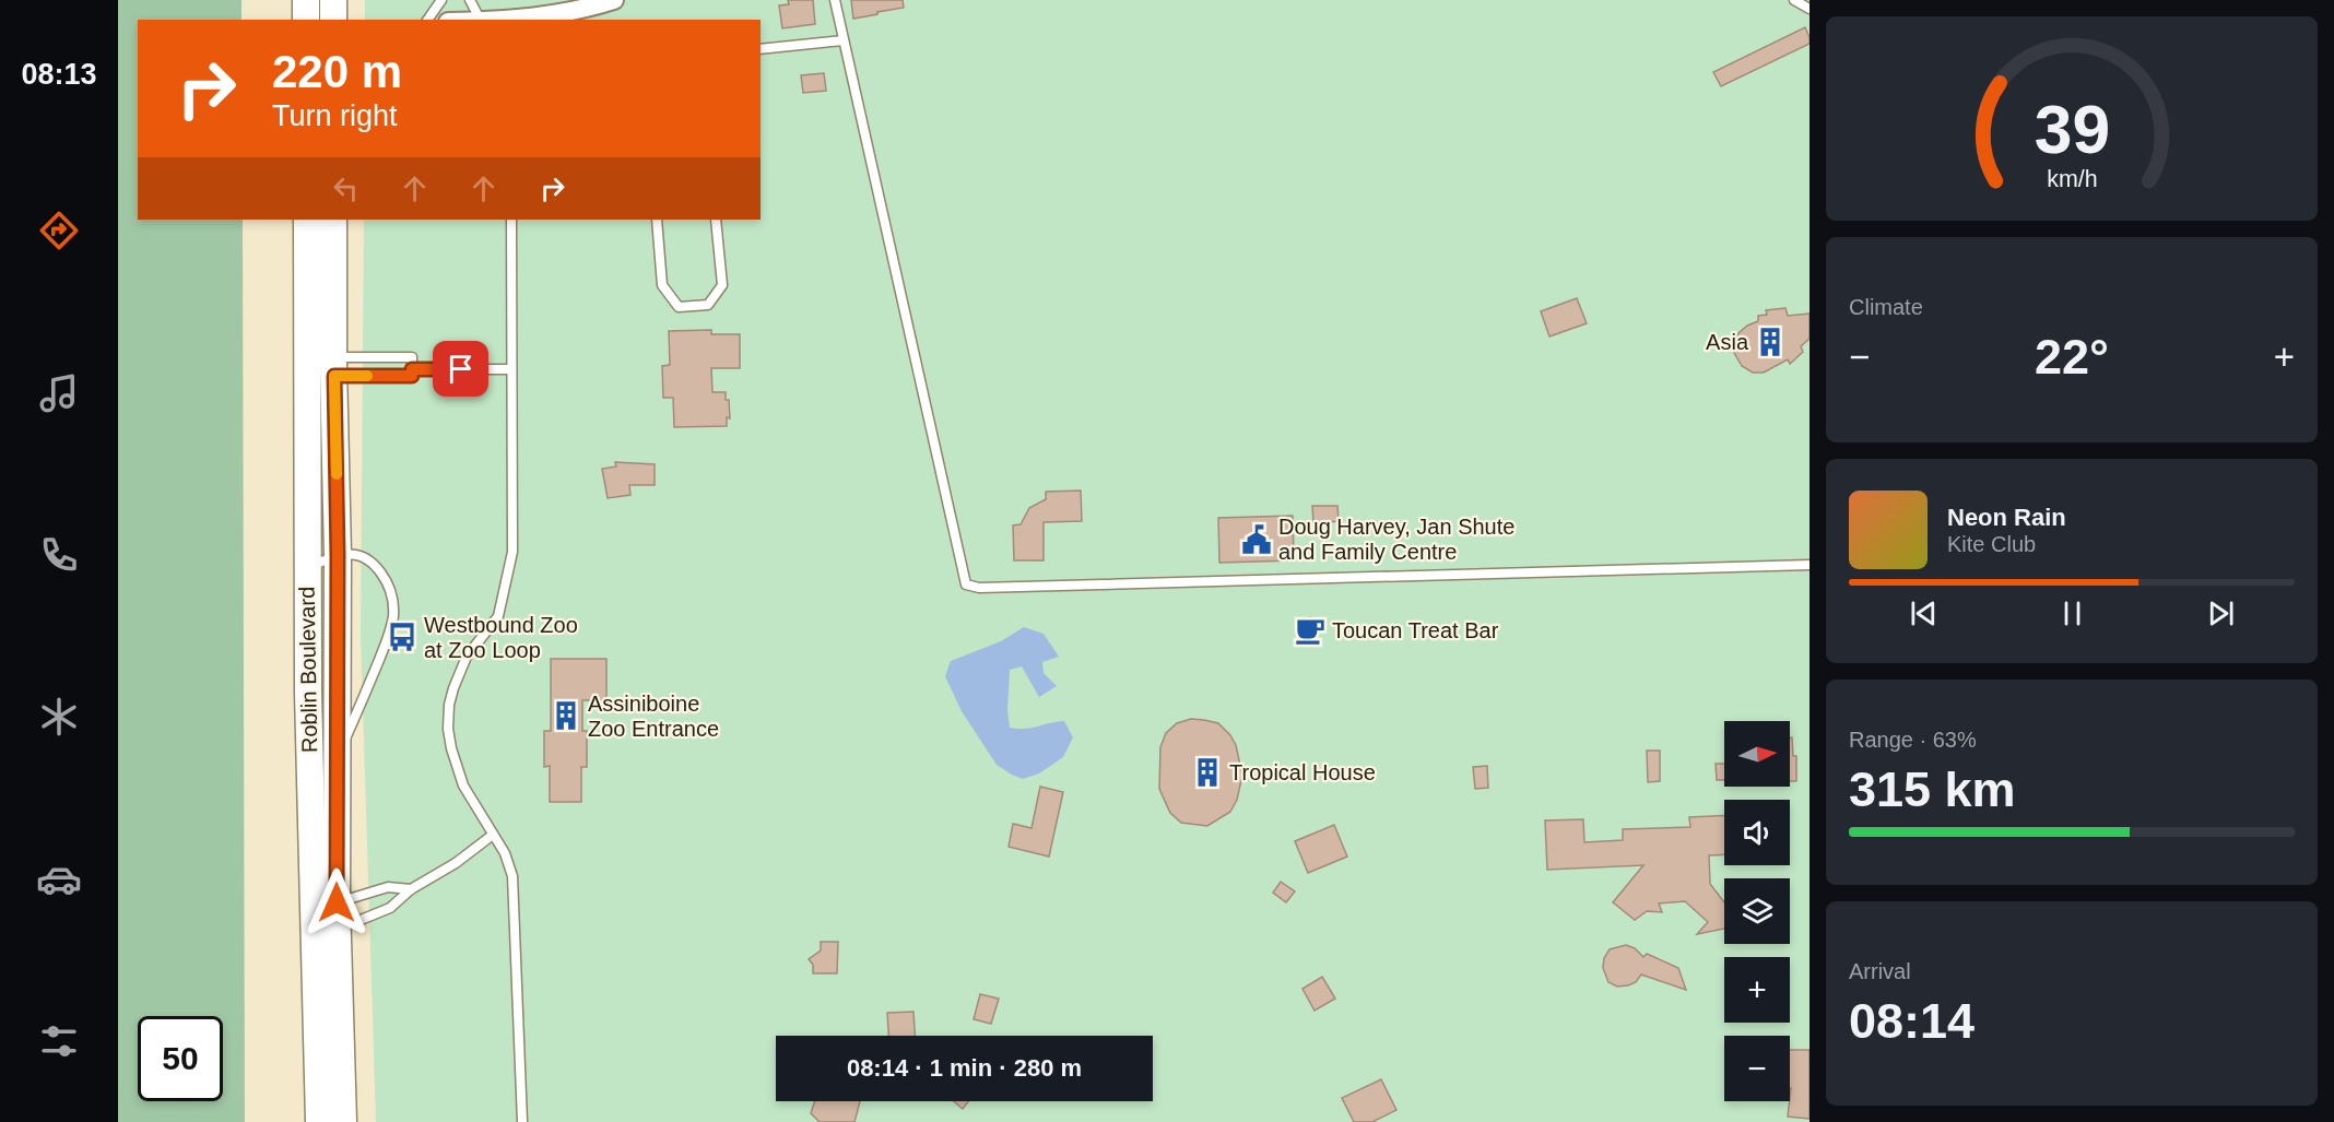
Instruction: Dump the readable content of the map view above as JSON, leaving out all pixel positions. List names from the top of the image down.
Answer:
{
  "streets": {
    "main road": ["Roblin Boulevard"]
  },
  "places": {
    "building": ["Asia", "Assiniboine Zoo Entrance", "Tropical House"],
    "public building": ["Doug Harvey, Jan Shute and Family Centre"],
    "cafe": ["Toucan Treat Bar"],
    "bus stop": ["Westbound Zoo at Zoo Loop"]
  },
  "north": "right",
  "page": {
    "tabs": "08:13",
    "turn": ["220 m", "Turn right"],
    "tile": [
      "Climate",
      ["Range · 63%", "315 km"],
      ["Arrival", "08:14"]
    ],
    "heat": ["−", "22°", "+"],
    "song": ["Neon Rain", "Kite Club"],
    "map_buttons": ["+", "−"],
    "limit": "50",
    "trip": "08:14 · 1 min · 280 m",
    "gauge": ["39", "km/h"]
  }
}
